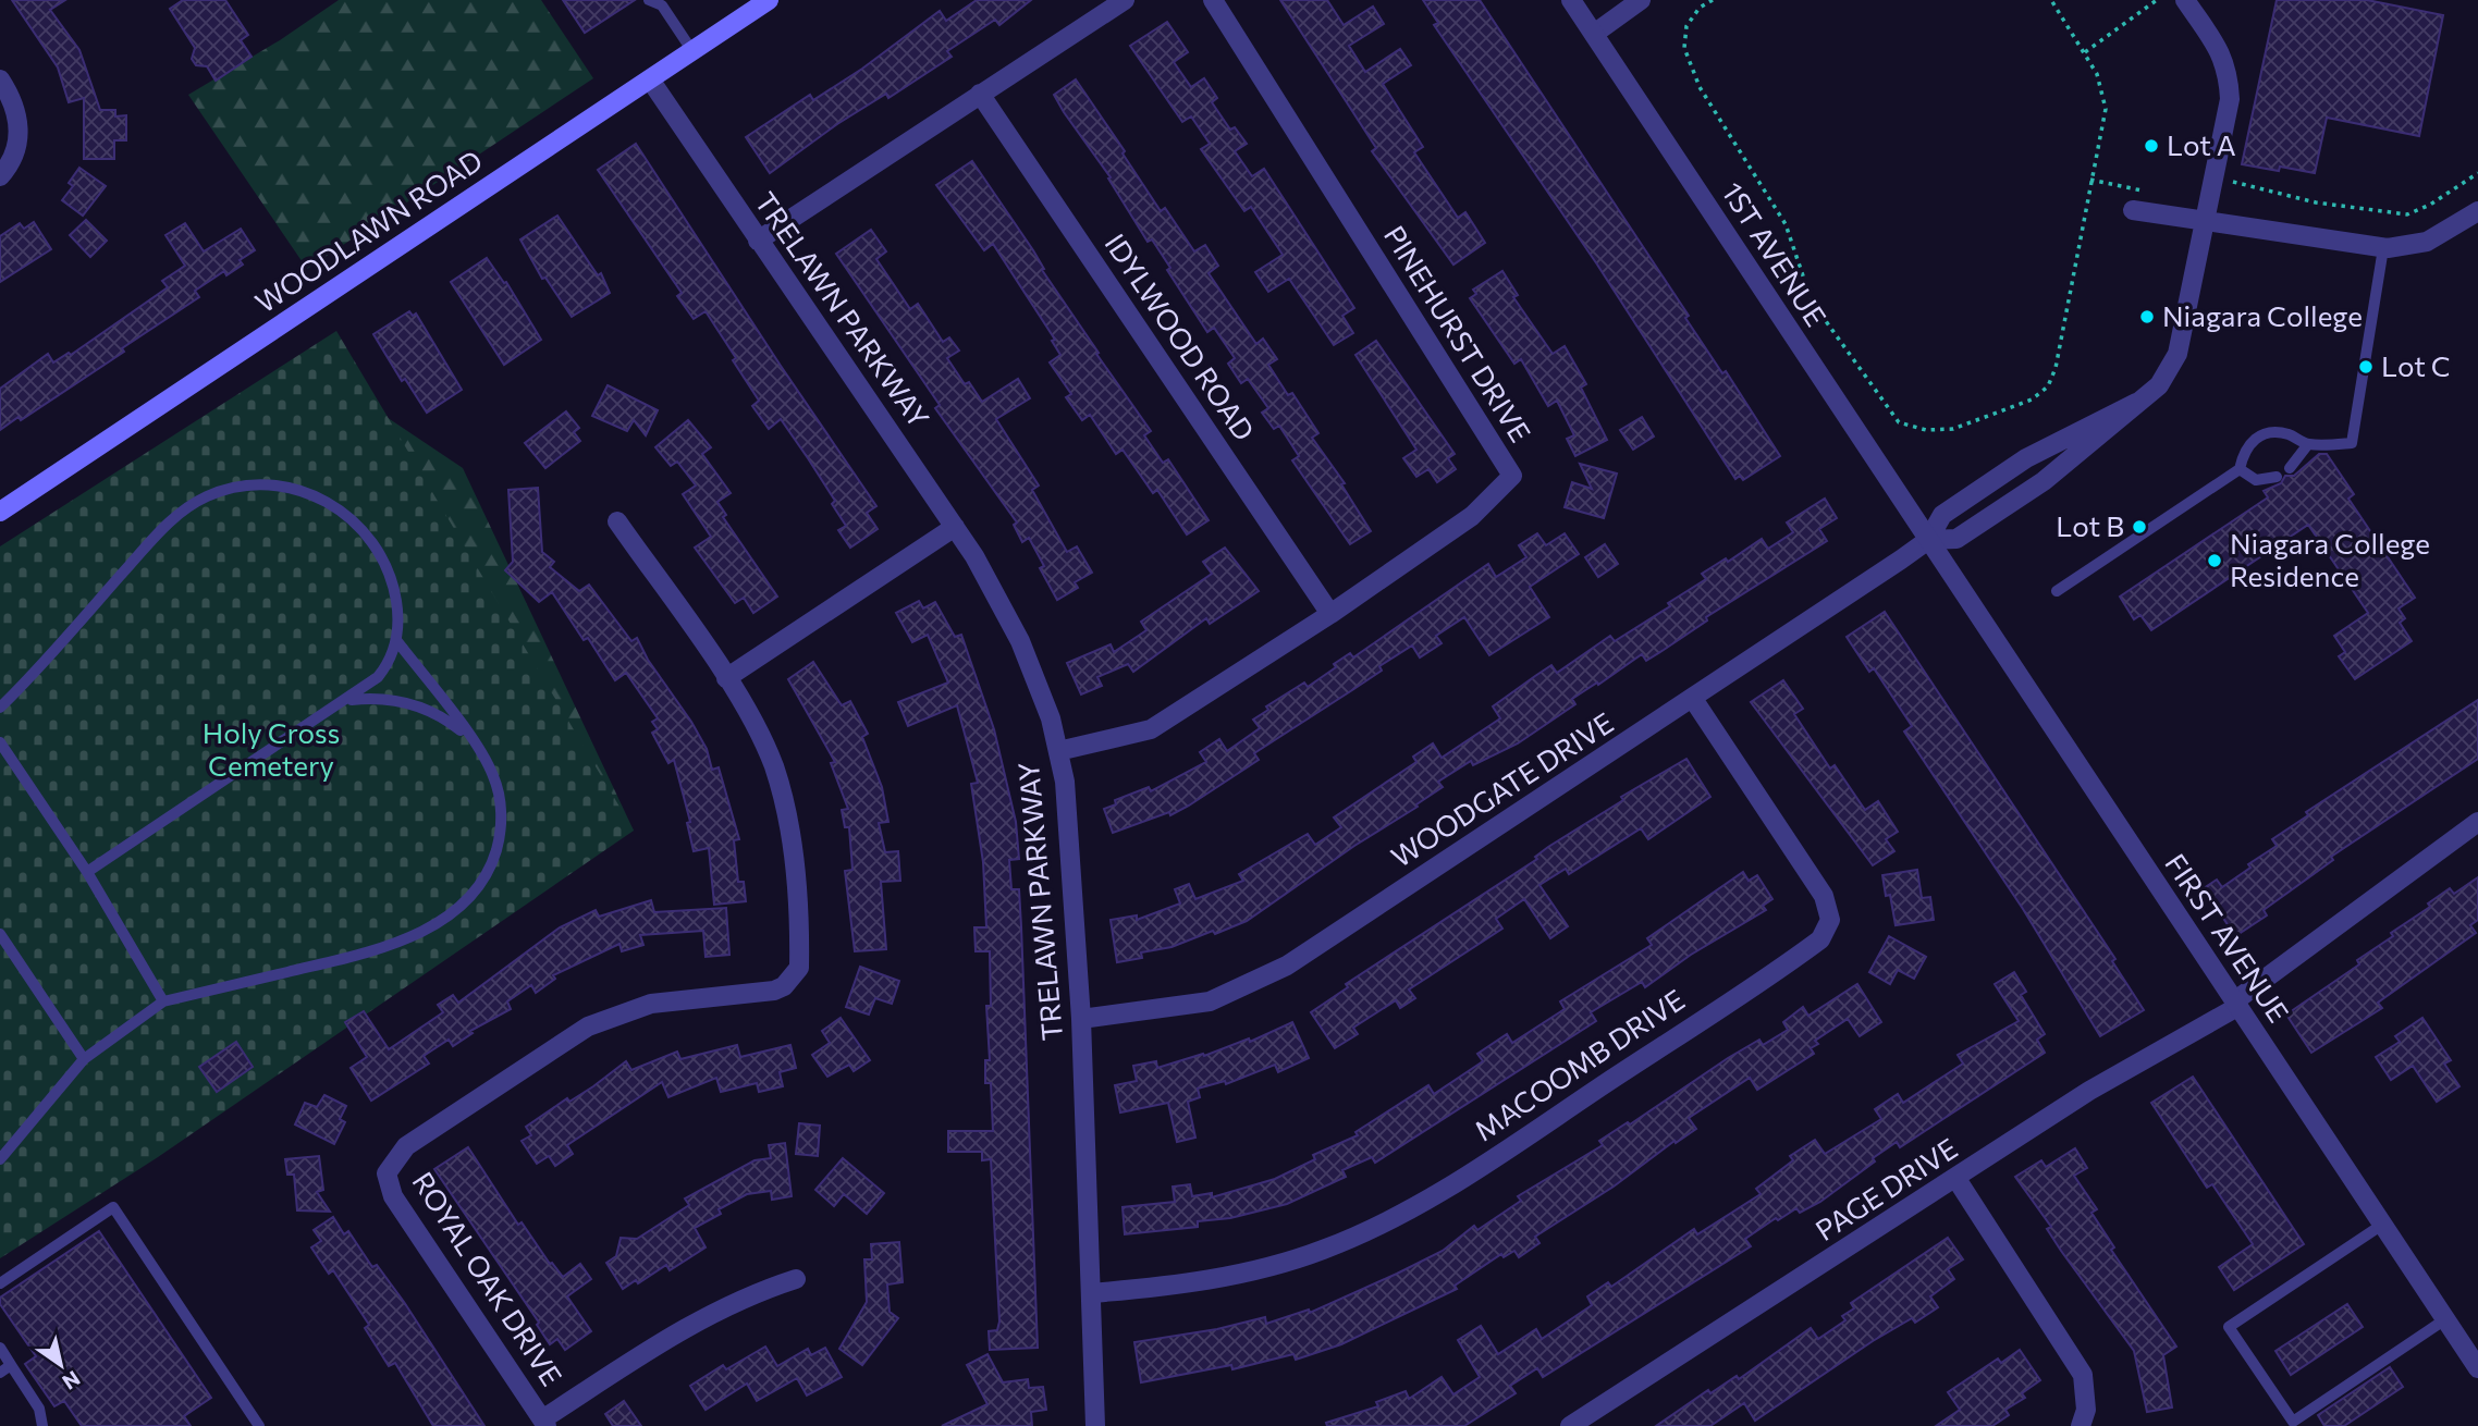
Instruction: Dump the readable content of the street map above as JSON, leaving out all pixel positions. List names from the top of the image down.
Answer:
{
  "streets": {
    "main road": ["WOODLAWN ROAD"],
    "street": [
      "1ST AVENUE",
      "TRELAWN PARKWAY",
      "PINEHURST DRIVE",
      "IDYLWOOD ROAD",
      "WOODGATE DRIVE",
      "FIRST AVENUE",
      "MACOOMB DRIVE",
      "PAGE DRIVE",
      "ROYAL OAK DRIVE"
    ]
  },
  "crossings": [
    ["WOODLAWN ROAD", "TRELAWN PARKWAY"],
    ["1ST AVENUE", "WOODGATE DRIVE"],
    ["1ST AVENUE", "FIRST AVENUE"],
    ["TRELAWN PARKWAY", "PINEHURST DRIVE"],
    ["TRELAWN PARKWAY", "WOODGATE DRIVE"],
    ["TRELAWN PARKWAY", "MACOOMB DRIVE"],
    ["PINEHURST DRIVE", "IDYLWOOD ROAD"],
    ["WOODGATE DRIVE", "FIRST AVENUE"],
    ["WOODGATE DRIVE", "MACOOMB DRIVE"],
    ["FIRST AVENUE", "PAGE DRIVE"]
  ],
  "parks": ["Holy Cross Cemetery"],
  "places": [
    "Lot A",
    "Niagara College",
    "Lot C",
    "Lot B",
    "Niagara College Residence"
  ],
  "north": "bottom right"
}
